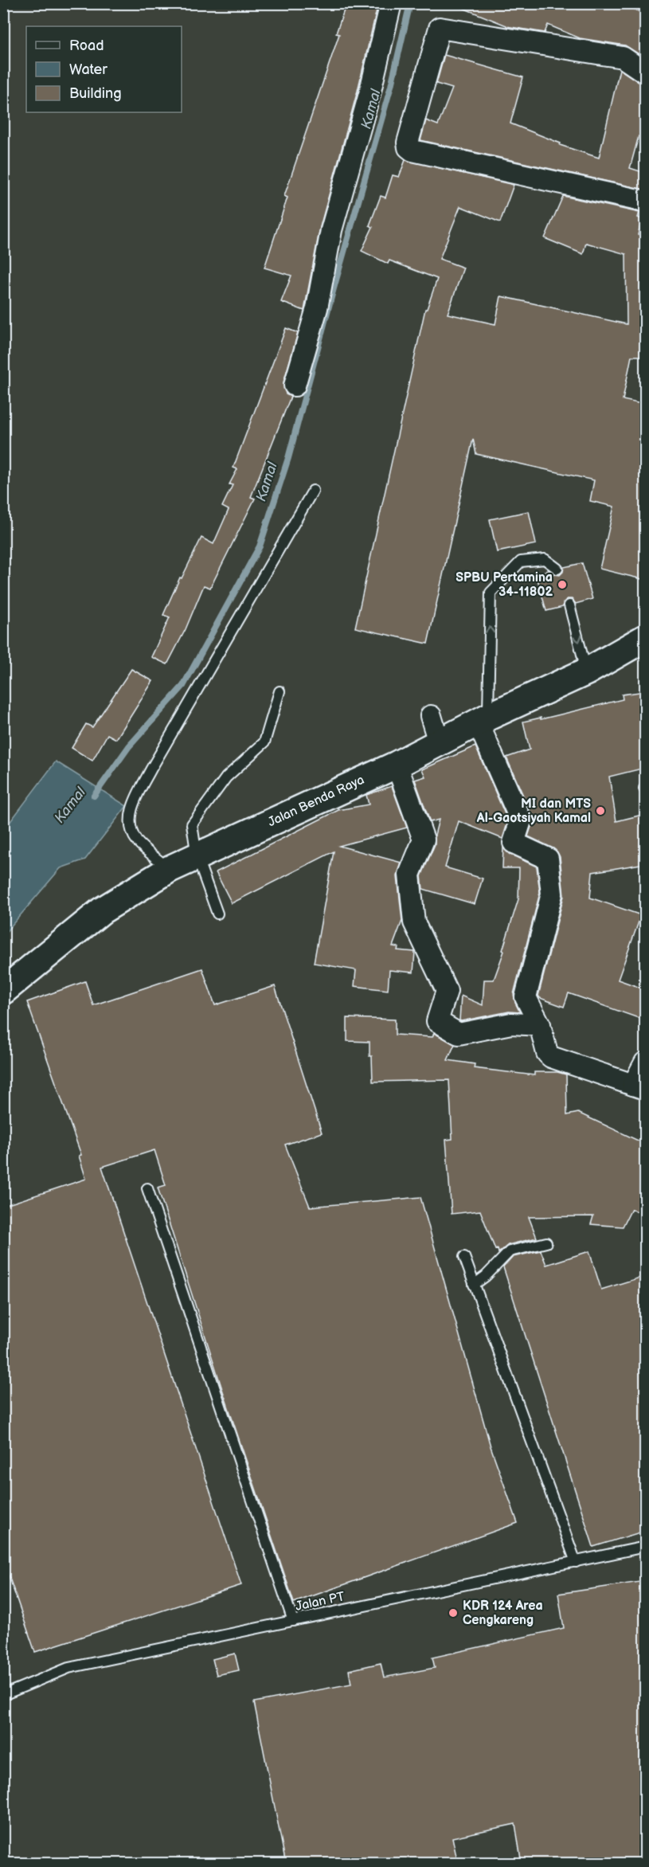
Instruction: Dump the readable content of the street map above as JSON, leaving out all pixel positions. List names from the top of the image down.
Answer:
{
  "streets": {
    "main road": ["Jalan Benda Raya"],
    "lane": ["Jalan PT"]
  },
  "water": ["Kamal"],
  "places": ["SPBU Pertamina 34-11802", "MI dan MTS Al-Gaotsiyah Kamal", "KDR 124 Area Cengkareng"],
  "legend": ["Road", "Water", "Building"]
}
